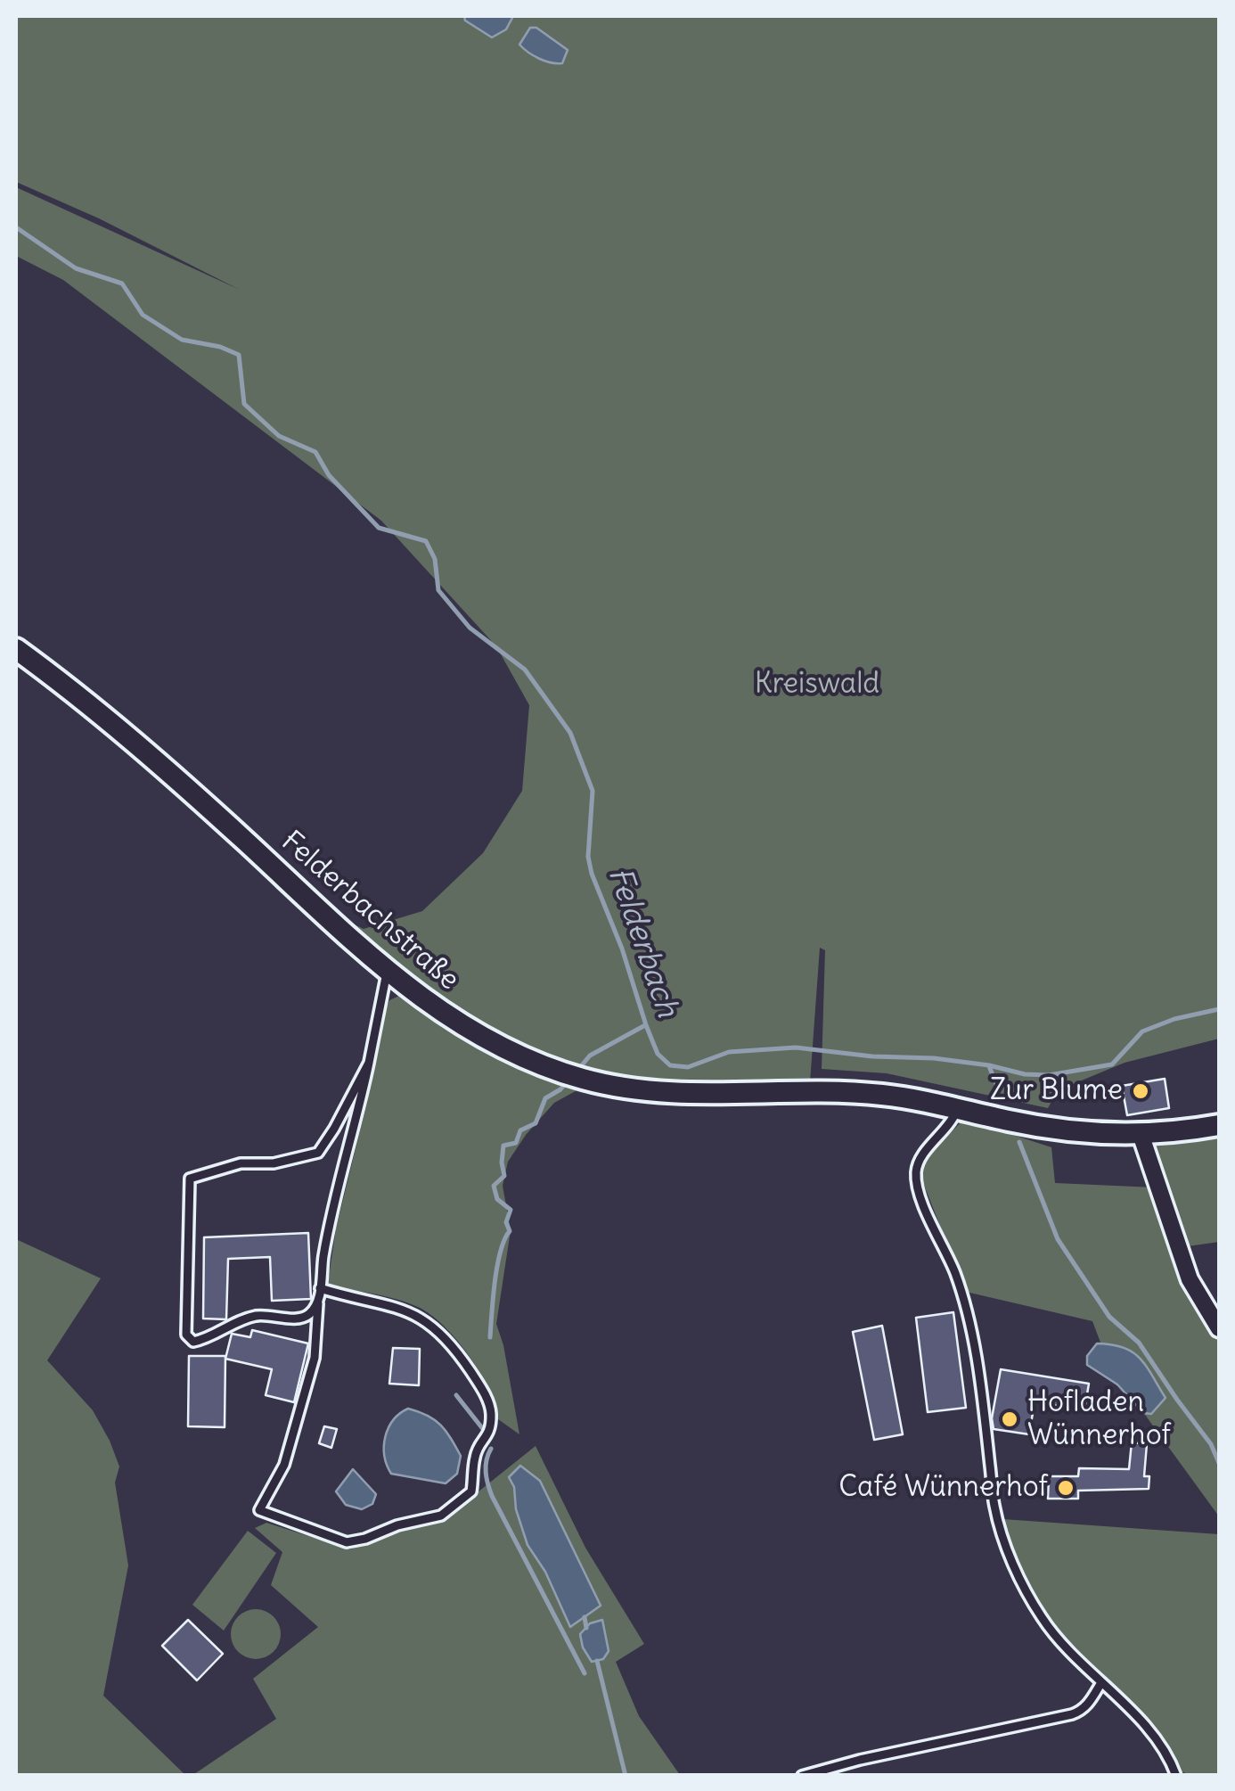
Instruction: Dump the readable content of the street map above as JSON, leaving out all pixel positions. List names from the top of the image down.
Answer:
{
  "streets": {
    "street": ["Felderbachstraße"]
  },
  "water": ["Felderbach"],
  "parks": ["Kreiswald"],
  "places": ["Zur Blume", "Hofladen Wünnerhof", "Café Wünnerhof"]
}
